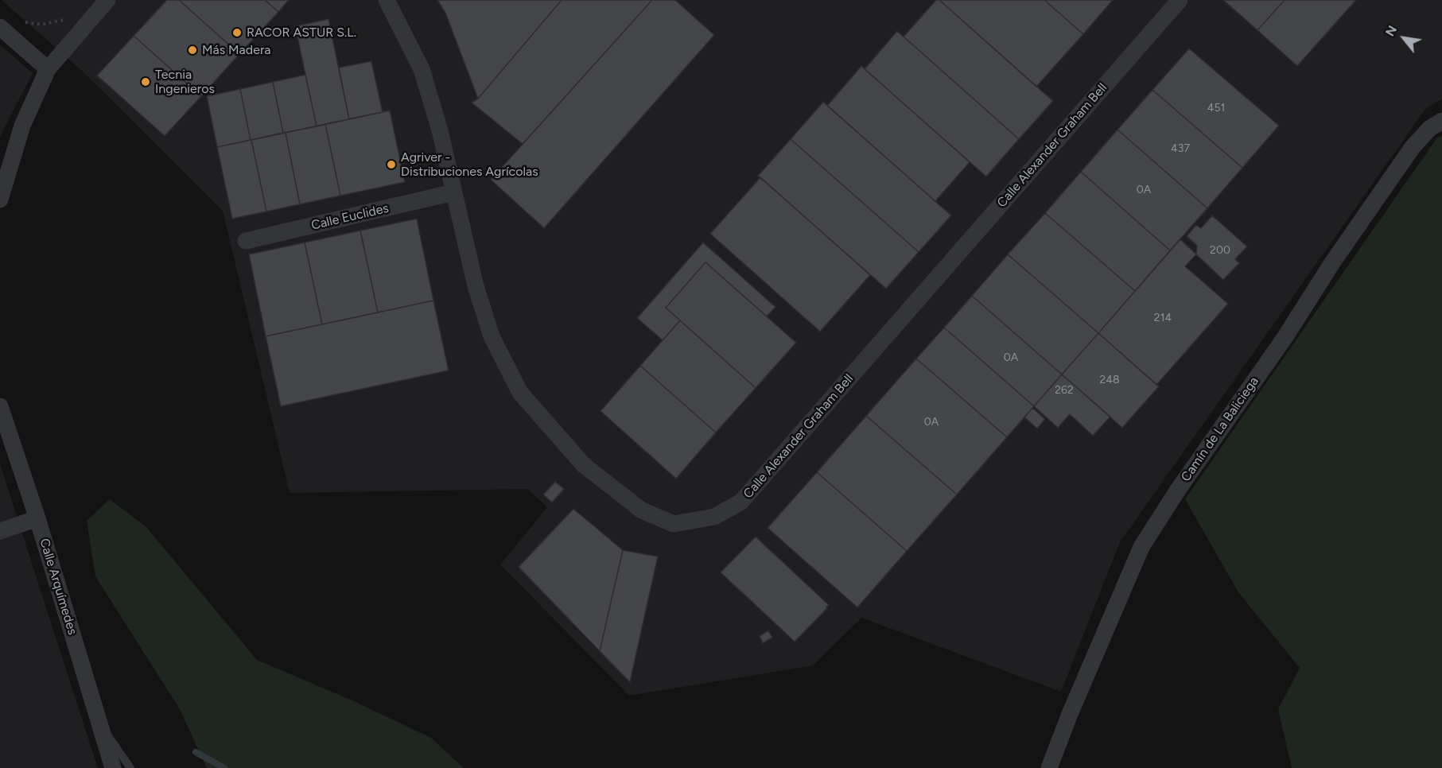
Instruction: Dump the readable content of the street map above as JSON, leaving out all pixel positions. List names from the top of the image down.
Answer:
{
  "streets": {
    "street": [
      "Calle Alexander Graham Bell",
      "Calle Euclides",
      "Camín de La Baliciega",
      "Calle Arquímedes"
    ]
  },
  "crossings": [
    ["Calle Alexander Graham Bell", "Calle Euclides"]
  ],
  "places": [
    "RACOR ASTUR S.L.",
    "Más Madera",
    "Tecnia Ingenieros",
    "Agriver - Distribuciones Agrícolas"
  ],
  "house_numbers": [
    "451",
    "437",
    "0A",
    "200",
    "214",
    "0A",
    "248",
    "262",
    "0A"
  ],
  "north": "top left"
}
